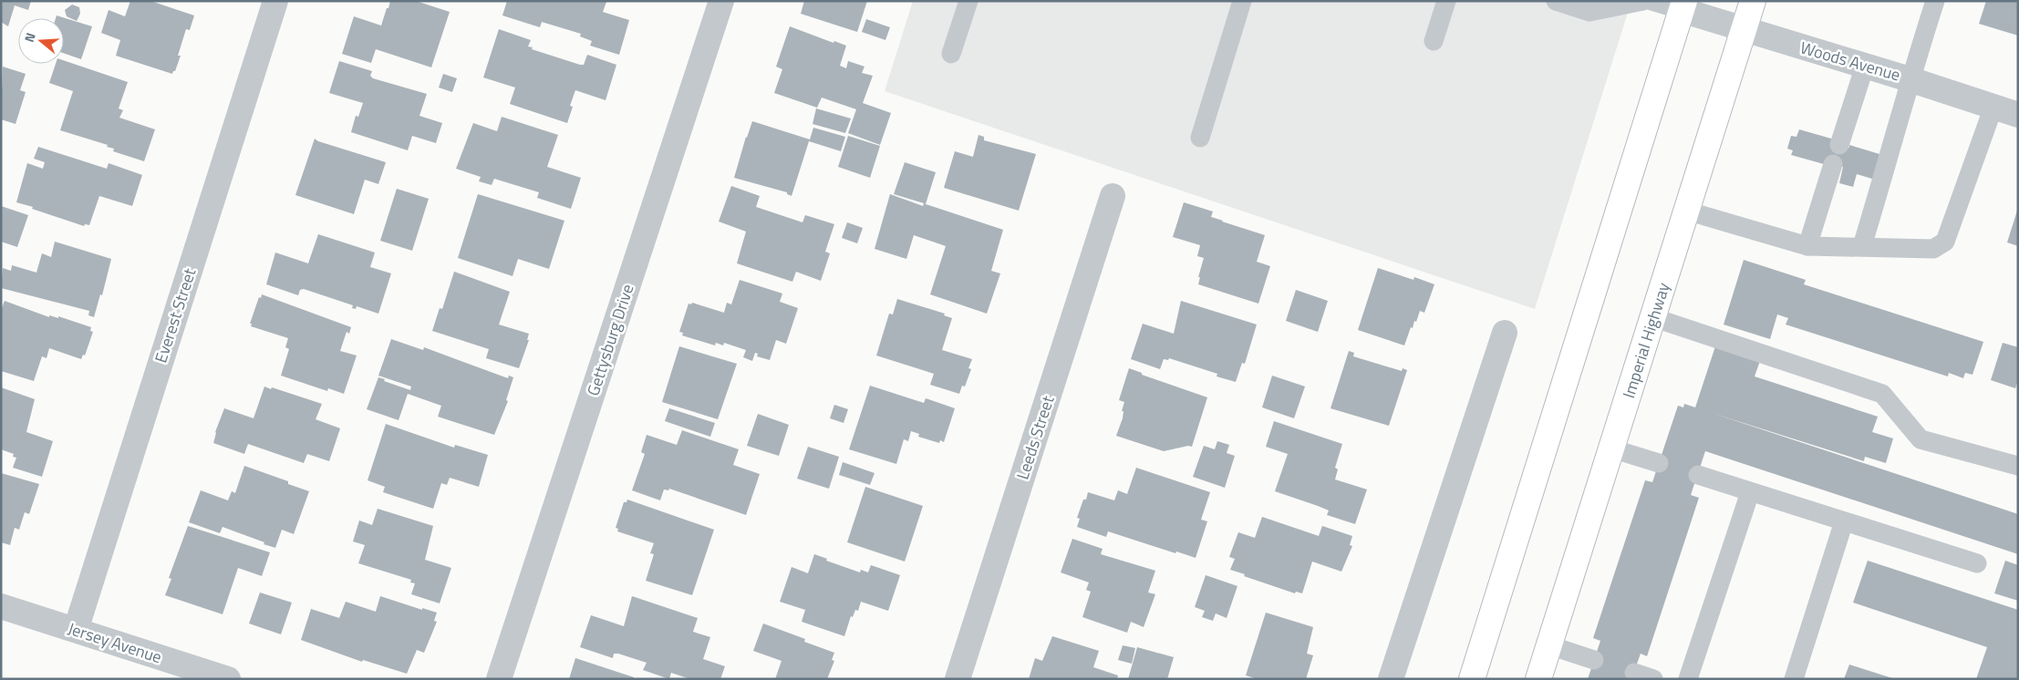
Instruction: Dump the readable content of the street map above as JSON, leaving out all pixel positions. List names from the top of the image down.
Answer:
{
  "streets": {
    "main road": ["Imperial Highway"],
    "street": [
      "Woods Avenue",
      "Everest Street",
      "Gettysburg Drive",
      "Leeds Street",
      "Jersey Avenue"
    ]
  },
  "crossings": [
    ["Woods Avenue", "Imperial Highway"],
    ["Everest Street", "Jersey Avenue"]
  ],
  "north": "left"
}
